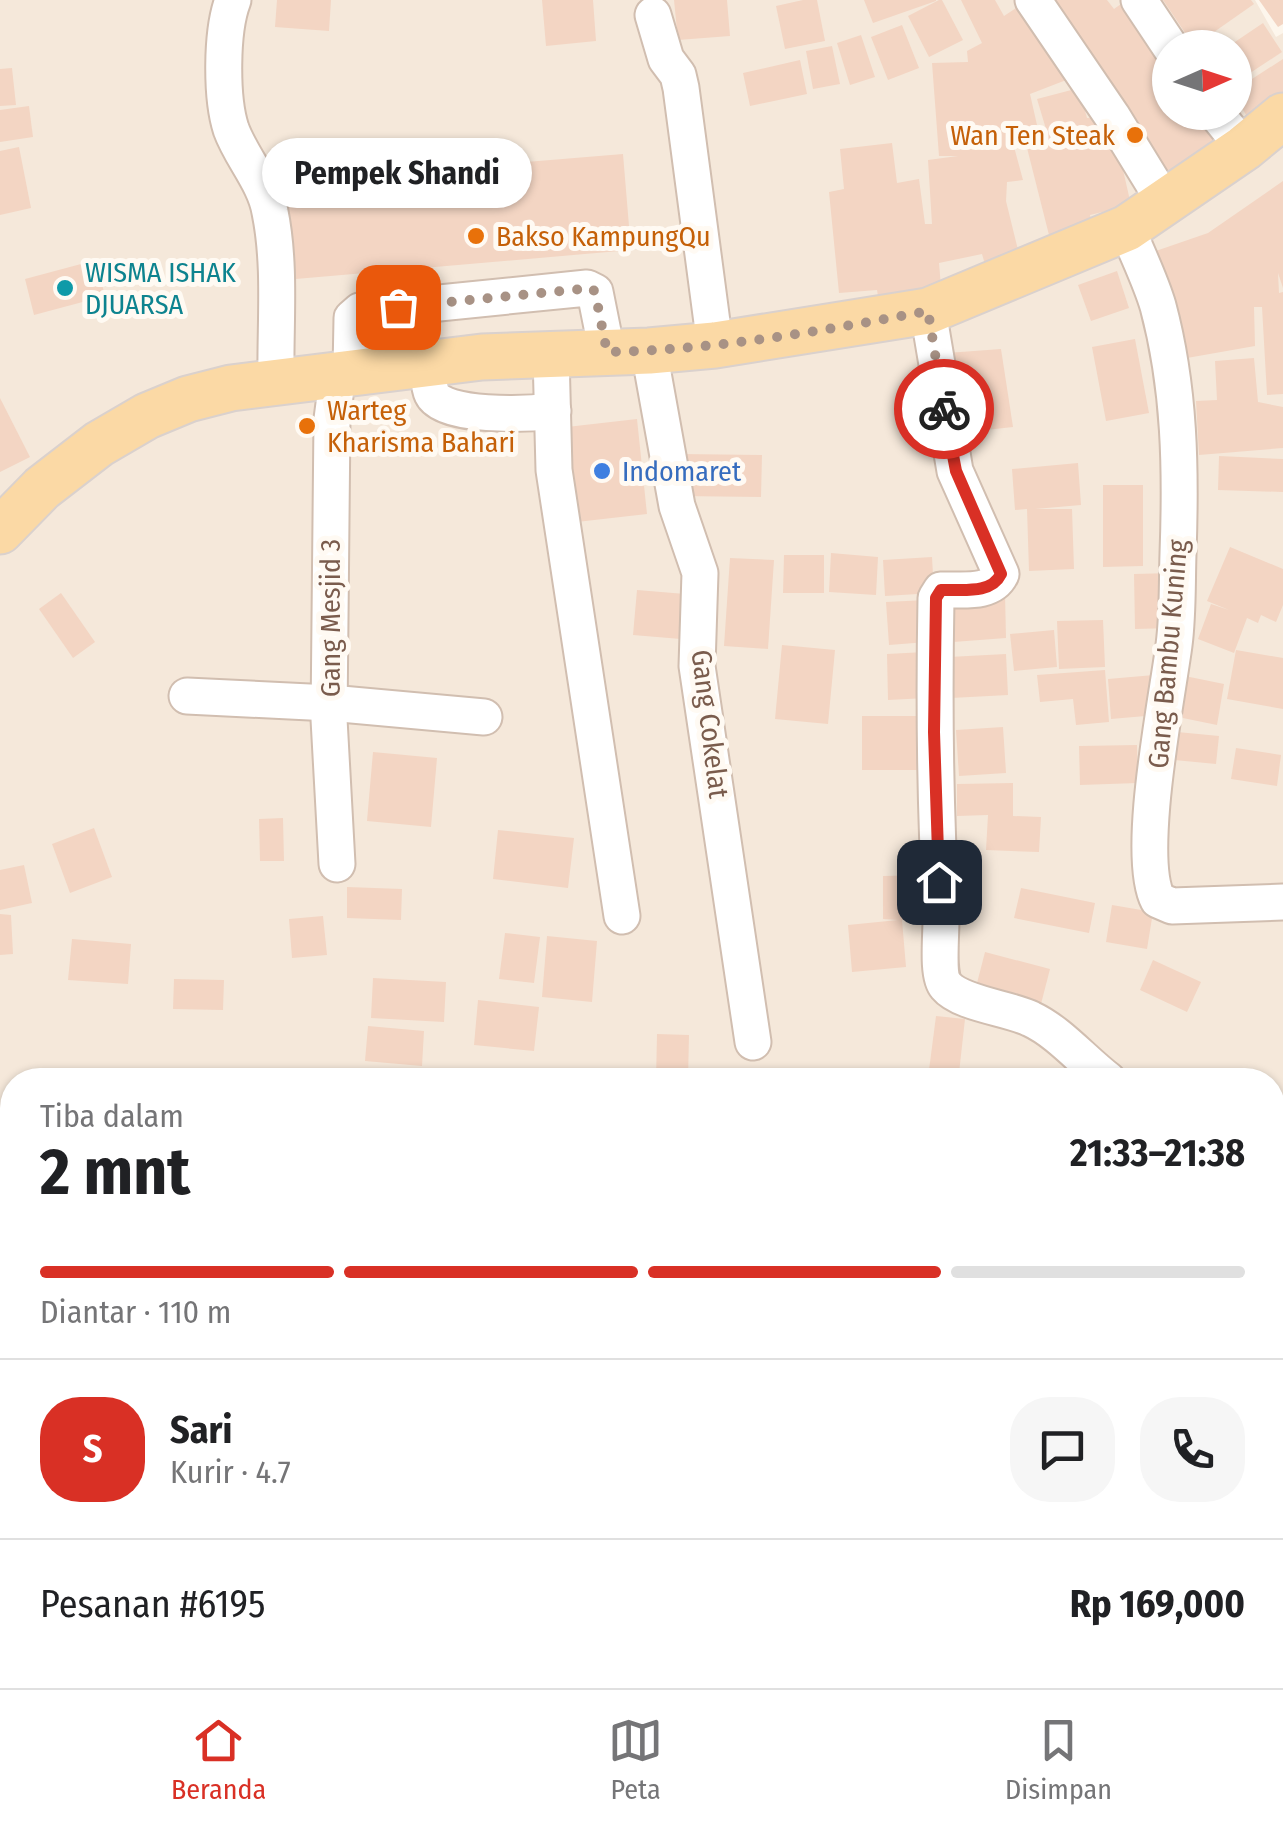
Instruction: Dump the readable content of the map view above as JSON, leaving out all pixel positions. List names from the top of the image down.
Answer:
{
  "streets": {
    "street": ["Gang Mesjid 3", "Gang Bambu Kuning", "Gang Cokelat"]
  },
  "crossings": [
    ["Gang Mesjid 3", "Gang Cokelat"]
  ],
  "places": [
    "Wan Ten Steak",
    "Bakso KampungQu",
    "WISMA ISHAK DJUARSA",
    "Pempek Shandi",
    "Warteg Kharisma Bahari",
    "Indomaret"
  ],
  "north": "right",
  "page": {
    "bubble": "Pempek Shandi",
    "heading": ["2 mnt", "Tiba dalam", "21:33–21:38"],
    "panel": [
      "Sari",
      "Kurir · 4.7",
      "Pesanan #6195",
      "Rp 169,000"
    ],
    "bar": "Diantar · 110 m",
    "round": "S",
    "tabs": ["Beranda", "Peta", "Disimpan"]
  }
}
